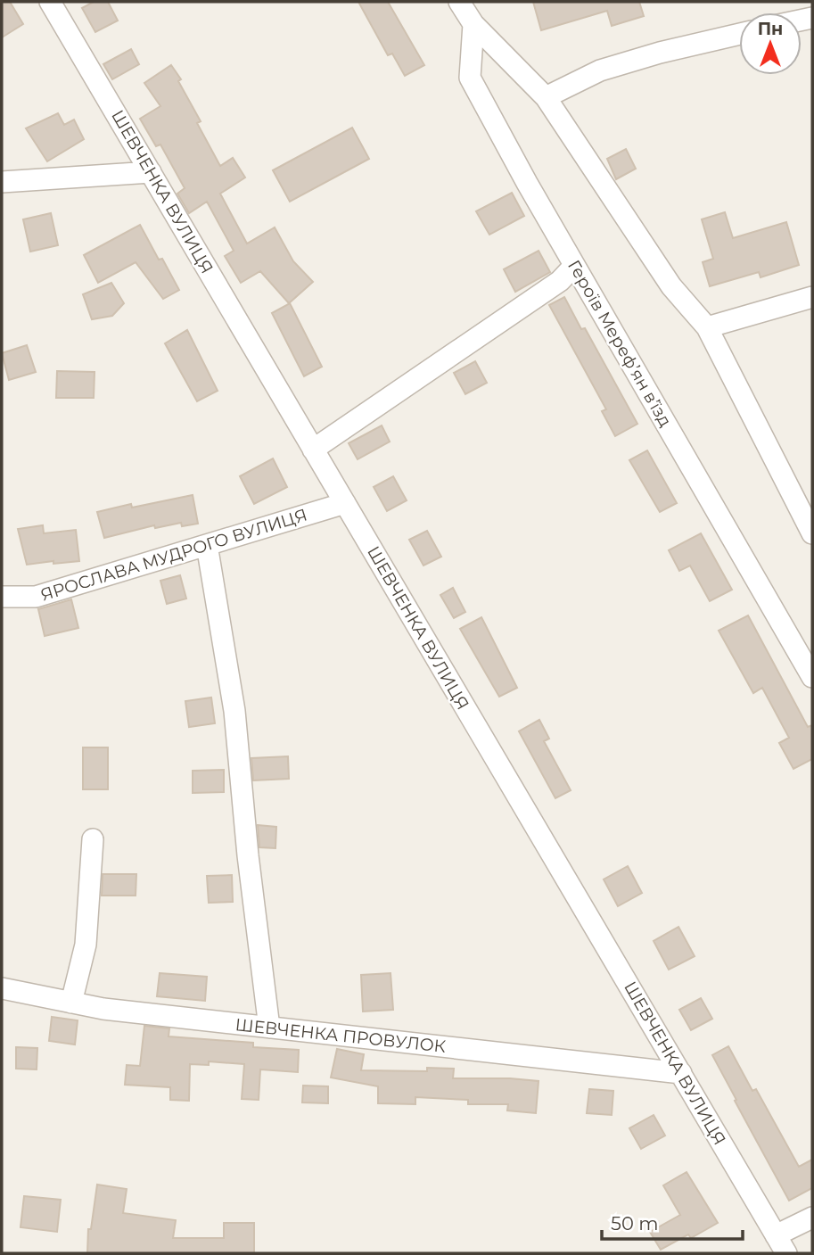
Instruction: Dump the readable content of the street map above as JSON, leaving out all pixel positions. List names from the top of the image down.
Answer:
{
  "streets": {
    "street": [
      "ШЕВЧЕНКА ВУЛИЦЯ",
      "Героїв Мерефʼян вʼїзд",
      "ЯРОСЛАВА МУДРОГО ВУЛИЦЯ",
      "ШЕВЧЕНКА ПРОВУЛОК"
    ]
  },
  "crossings": [
    ["ШЕВЧЕНКА ВУЛИЦЯ", "ЯРОСЛАВА МУДРОГО ВУЛИЦЯ"],
    ["ШЕВЧЕНКА ВУЛИЦЯ", "ШЕВЧЕНКА ПРОВУЛОК"]
  ],
  "scale_bar": "50 m",
  "north": "top"
}
